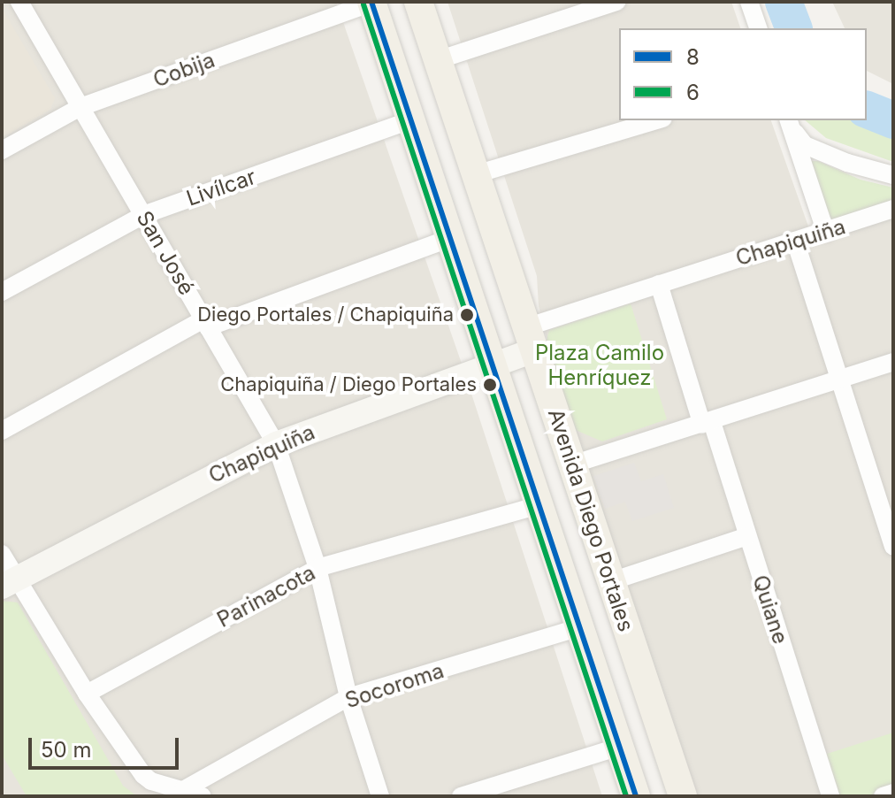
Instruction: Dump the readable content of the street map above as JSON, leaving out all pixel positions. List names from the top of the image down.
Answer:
{
  "streets": {
    "main road": ["Avenida Diego Portales"],
    "street": [
      "Cobija",
      "Livílcar",
      "Chapiquiña",
      "San José",
      "Parinacota",
      "Quiane",
      "Socoroma"
    ]
  },
  "crossings": [
    ["Cobija", "San José"],
    ["Cobija", "Avenida Diego Portales"],
    ["Livílcar", "San José"],
    ["Livílcar", "Avenida Diego Portales"],
    ["Chapiquiña", "San José"],
    ["Chapiquiña", "Avenida Diego Portales"],
    ["Chapiquiña", "Quiane"],
    ["San José", "Parinacota"],
    ["San José", "Socoroma"],
    ["Avenida Diego Portales", "Parinacota"],
    ["Avenida Diego Portales", "Socoroma"]
  ],
  "parks": ["Plaza Camilo Henríquez"],
  "places": ["Diego Portales / Chapiquiña", "Chapiquiña / Diego Portales"],
  "lines": ["transit line 8", "transit line 6"],
  "legend": ["8", "6"],
  "scale_bar": "50 m"
}
